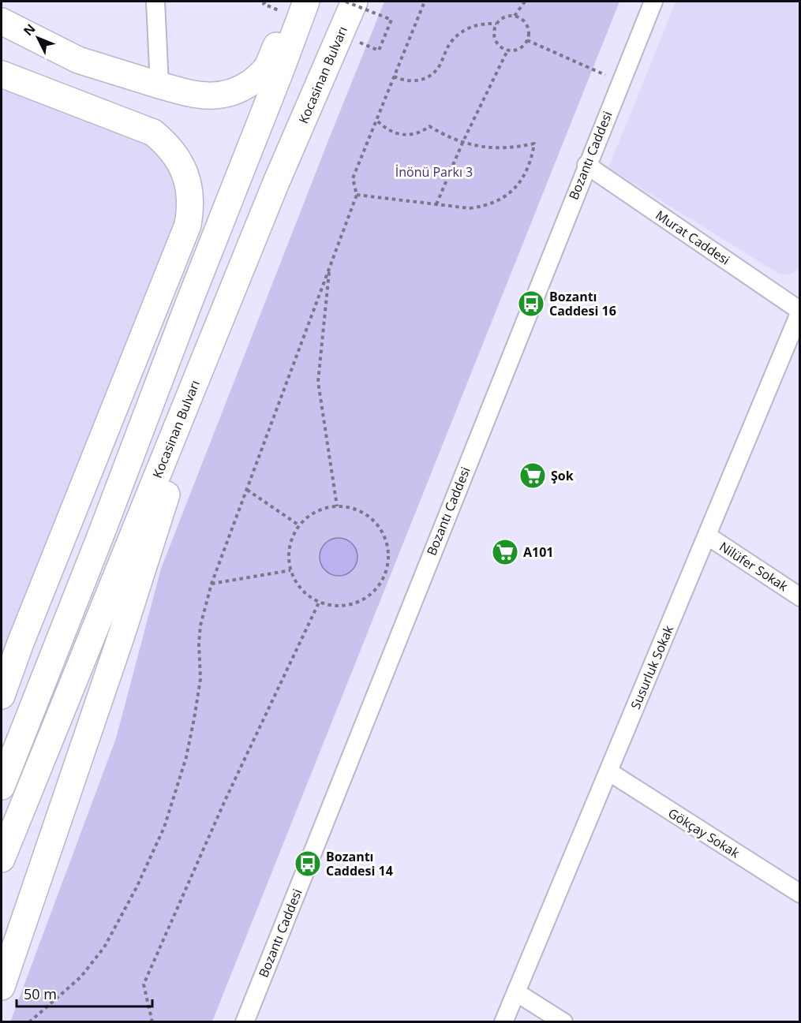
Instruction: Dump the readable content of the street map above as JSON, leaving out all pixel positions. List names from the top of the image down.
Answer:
{
  "streets": {
    "main road": ["Kocasinan Bulvarı"],
    "street": [
      "Bozantı Caddesi",
      "Murat Caddesi",
      "Nilüfer Sokak",
      "Susurluk Sokak",
      "Gökçay Sokak"
    ]
  },
  "crossings": [
    ["Bozantı Caddesi", "Murat Caddesi"],
    ["Murat Caddesi", "Susurluk Sokak"],
    ["Nilüfer Sokak", "Susurluk Sokak"],
    ["Susurluk Sokak", "Gökçay Sokak"]
  ],
  "parks": ["İnönü Parkı 3"],
  "places": {
    "bus stop": ["Bozantı Caddesi 16", "Bozantı Caddesi 14"],
    "supermarket": ["Şok", "A101"]
  },
  "scale_bar": "50 m",
  "north": "top left"
}
